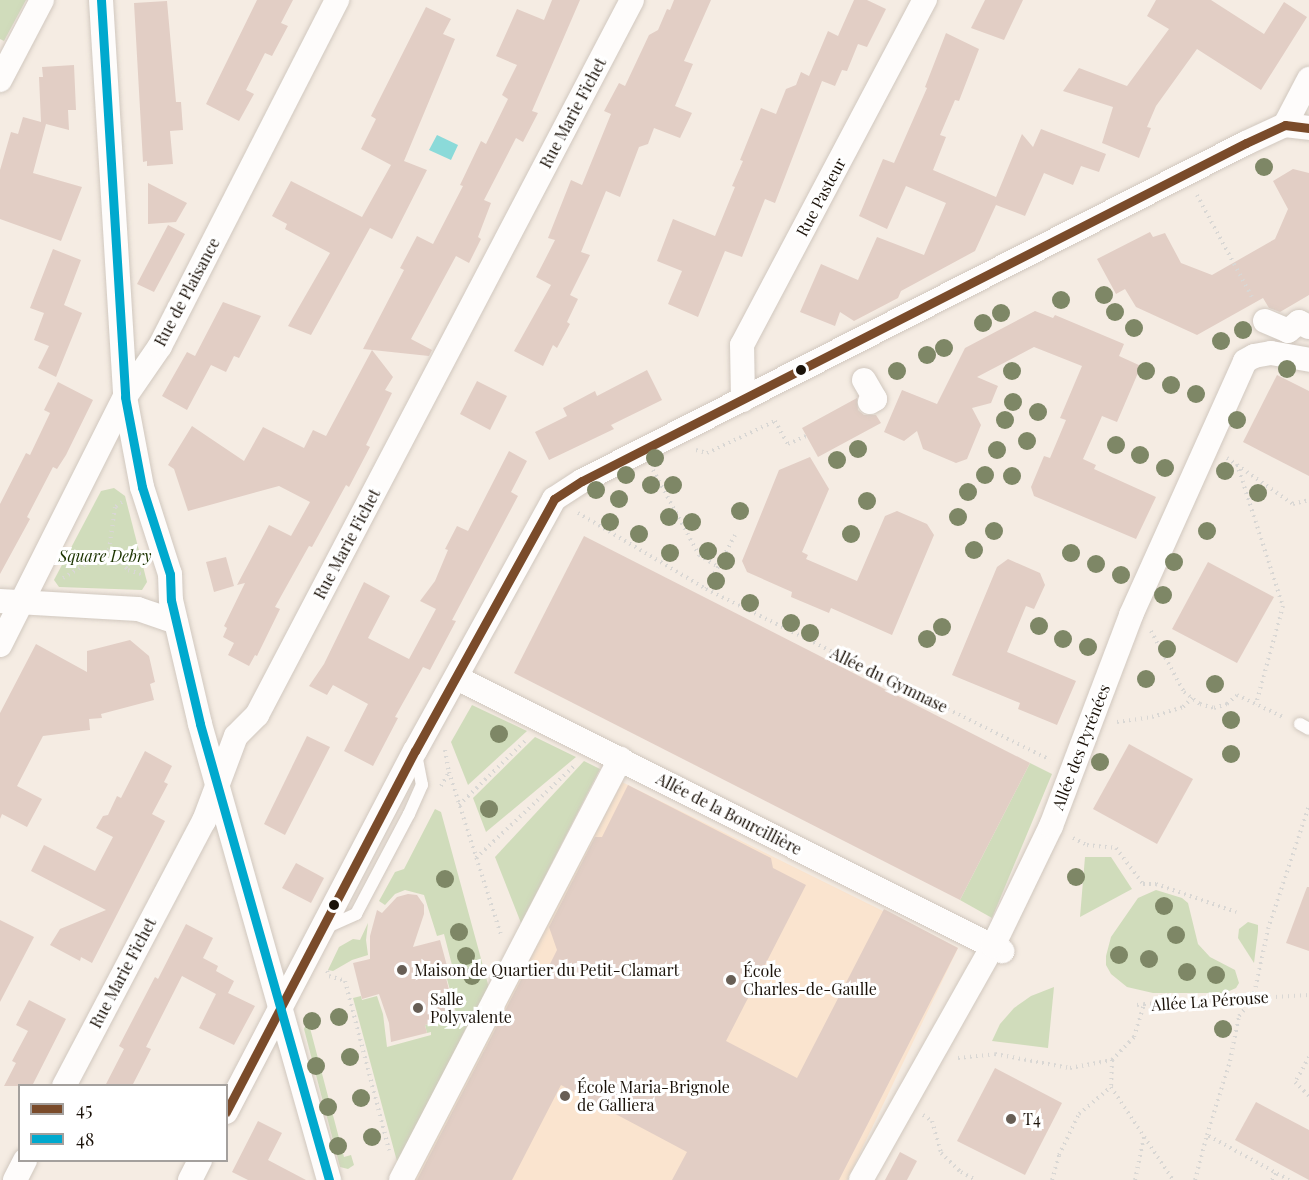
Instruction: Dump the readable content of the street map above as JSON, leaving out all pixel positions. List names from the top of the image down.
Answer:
{
  "streets": {
    "street": [
      "Rue Marie Fichet",
      "Rue Pasteur",
      "Rue de Plaisance",
      "Allée des Pyrénées",
      "Allée de la Bourcillière"
    ],
    "path": ["Allée du Gymnase", "Allée La Pérouse"]
  },
  "crossings": [
    ["Allée du Gymnase", "Allée des Pyrénées"],
    ["Allée des Pyrénées", "Allée de la Bourcillière"]
  ],
  "parks": ["Square Debry"],
  "places": [
    "Maison de Quartier du Petit-Clamart",
    "École Charles-de-Gaulle",
    "Salle Polyvalente",
    "École Maria-Brignole de Galliera",
    "T4"
  ],
  "lines": ["transit line 48", "transit line 45"],
  "legend": ["45", "48"]
}
